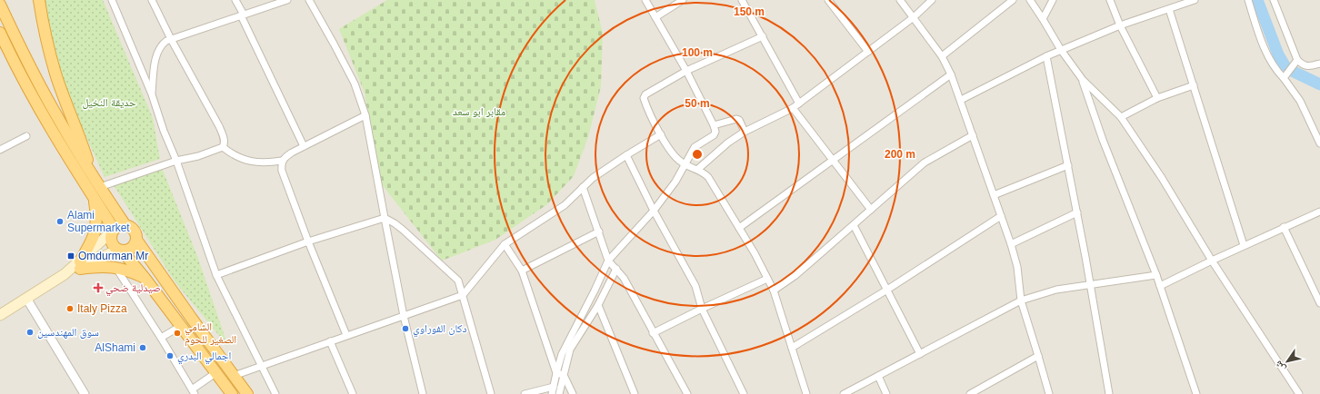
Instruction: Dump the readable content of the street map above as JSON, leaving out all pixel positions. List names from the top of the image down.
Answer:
{
  "parks": ["حديقة النخيل", "مقابر ابو سعد"],
  "places": {
    "other": [
      "Alami Supermarket",
      "Italy Pizza",
      "دكان الفوراوي",
      "سوق المهندسين",
      "الشامي الصغير للحوم",
      "AlShami",
      "اجمالي البدري"
    ],
    "transit": ["Omdurman Mr"],
    "health": ["صيدلية ضحي"]
  },
  "north": "bottom left",
  "rings": [
    "150 m",
    "100 m",
    "50 m",
    "200 m"
  ]
}
